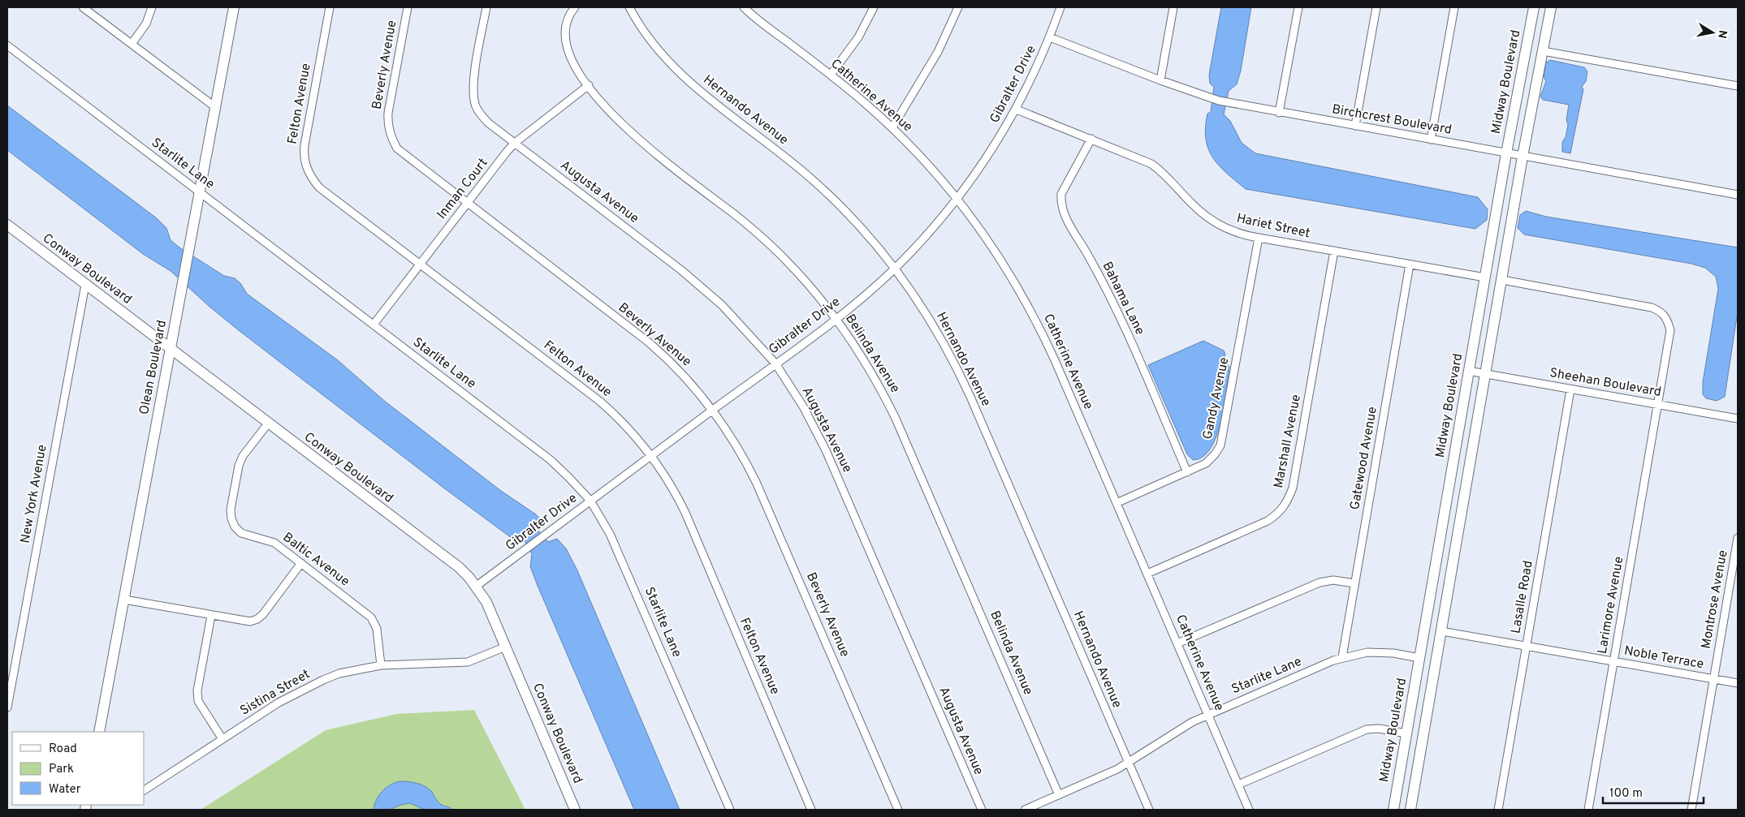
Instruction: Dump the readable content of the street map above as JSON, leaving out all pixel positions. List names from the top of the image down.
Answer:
{
  "streets": {
    "street": [
      "Beverly Avenue",
      "Midway Boulevard",
      "Gibralter Drive",
      "Catherine Avenue",
      "Felton Avenue",
      "Hernando Avenue",
      "Birchcrest Boulevard",
      "Starlite Lane",
      "Inman Court",
      "Augusta Avenue",
      "Hariet Street",
      "Conway Boulevard",
      "Bahama Lane",
      "Belinda Avenue",
      "Olean Boulevard",
      "Sheehan Boulevard",
      "Gandy Avenue",
      "Marshall Avenue",
      "Gatewood Avenue",
      "New York Avenue",
      "Baltic Avenue",
      "Lasalle Road",
      "Montrose Avenue",
      "Larimore Avenue",
      "Noble Terrace",
      "Sistina Street"
    ]
  },
  "crossings": [
    ["Beverly Avenue", "Gibralter Drive"],
    ["Beverly Avenue", "Inman Court"],
    ["Midway Boulevard", "Birchcrest Boulevard"],
    ["Midway Boulevard", "Starlite Lane"],
    ["Midway Boulevard", "Hariet Street"],
    ["Midway Boulevard", "Sheehan Boulevard"],
    ["Gibralter Drive", "Catherine Avenue"],
    ["Gibralter Drive", "Felton Avenue"],
    ["Gibralter Drive", "Hernando Avenue"],
    ["Gibralter Drive", "Birchcrest Boulevard"],
    ["Gibralter Drive", "Starlite Lane"],
    ["Gibralter Drive", "Augusta Avenue"],
    ["Gibralter Drive", "Hariet Street"],
    ["Gibralter Drive", "Conway Boulevard"],
    ["Gibralter Drive", "Belinda Avenue"],
    ["Catherine Avenue", "Starlite Lane"],
    ["Catherine Avenue", "Gandy Avenue"],
    ["Catherine Avenue", "Marshall Avenue"],
    ["Felton Avenue", "Inman Court"],
    ["Hernando Avenue", "Starlite Lane"],
    ["Starlite Lane", "Inman Court"],
    ["Starlite Lane", "Belinda Avenue"],
    ["Starlite Lane", "Olean Boulevard"],
    ["Starlite Lane", "Gatewood Avenue"],
    ["Inman Court", "Augusta Avenue"],
    ["Inman Court", "Belinda Avenue"],
    ["Hariet Street", "Bahama Lane"],
    ["Hariet Street", "Gandy Avenue"],
    ["Hariet Street", "Marshall Avenue"],
    ["Hariet Street", "Gatewood Avenue"],
    ["Conway Boulevard", "Olean Boulevard"],
    ["Conway Boulevard", "New York Avenue"],
    ["Conway Boulevard", "Baltic Avenue"],
    ["Conway Boulevard", "Sistina Street"],
    ["Bahama Lane", "Gandy Avenue"],
    ["Sheehan Boulevard", "Lasalle Road"],
    ["Sheehan Boulevard", "Larimore Avenue"],
    ["Baltic Avenue", "Sistina Street"],
    ["Lasalle Road", "Noble Terrace"],
    ["Montrose Avenue", "Noble Terrace"],
    ["Larimore Avenue", "Noble Terrace"]
  ],
  "legend": ["Road", "Park", "Water"],
  "scale_bar": "100 m",
  "north": "right"
}
